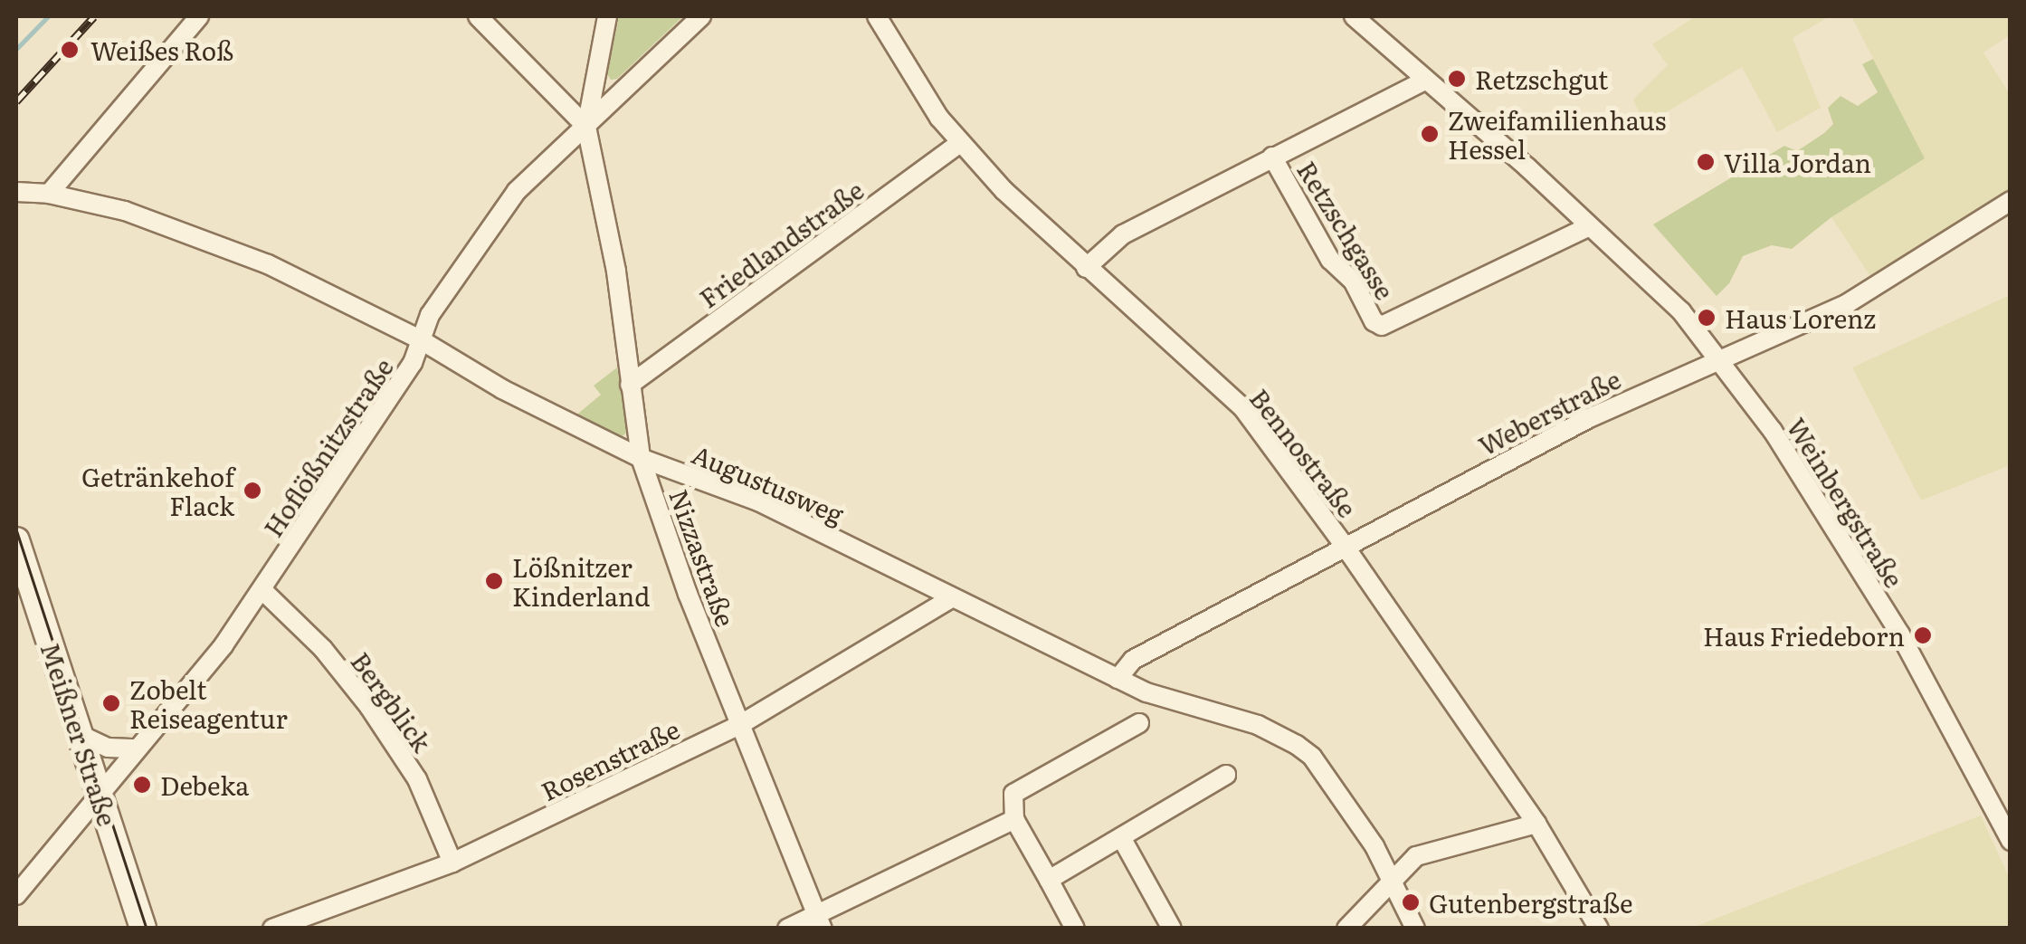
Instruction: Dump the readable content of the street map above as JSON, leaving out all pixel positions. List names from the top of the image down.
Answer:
{
  "streets": {
    "main road": ["Meißner Straße"],
    "street": [
      "Retzschgasse",
      "Friedlandstraße",
      "Weberstraße",
      "Hoflößnitzstraße",
      "Bennostraße",
      "Augustusweg",
      "Weinbergstraße",
      "Nizzastraße",
      "Bergblick",
      "Rosenstraße"
    ]
  },
  "crossings": [
    ["Retzschgasse", "Bennostraße"],
    ["Retzschgasse", "Weinbergstraße"],
    ["Friedlandstraße", "Bennostraße"],
    ["Friedlandstraße", "Nizzastraße"],
    ["Weberstraße", "Bennostraße"],
    ["Weberstraße", "Augustusweg"],
    ["Weberstraße", "Weinbergstraße"],
    ["Hoflößnitzstraße", "Augustusweg"],
    ["Hoflößnitzstraße", "Nizzastraße"],
    ["Hoflößnitzstraße", "Bergblick"],
    ["Hoflößnitzstraße", "Meißner Straße"],
    ["Augustusweg", "Nizzastraße"],
    ["Augustusweg", "Rosenstraße"],
    ["Nizzastraße", "Rosenstraße"],
    ["Bergblick", "Rosenstraße"]
  ],
  "places": [
    "Weißes Roß",
    "Retzschgut",
    "Zweifamilienhaus Hessel",
    "Villa Jordan",
    "Haus Lorenz",
    "Getränkehof Flack",
    "Lößnitzer Kinderland",
    "Haus Friedeborn",
    "Zobelt Reiseagentur",
    "Debeka",
    "Gutenbergstraße"
  ]
}
